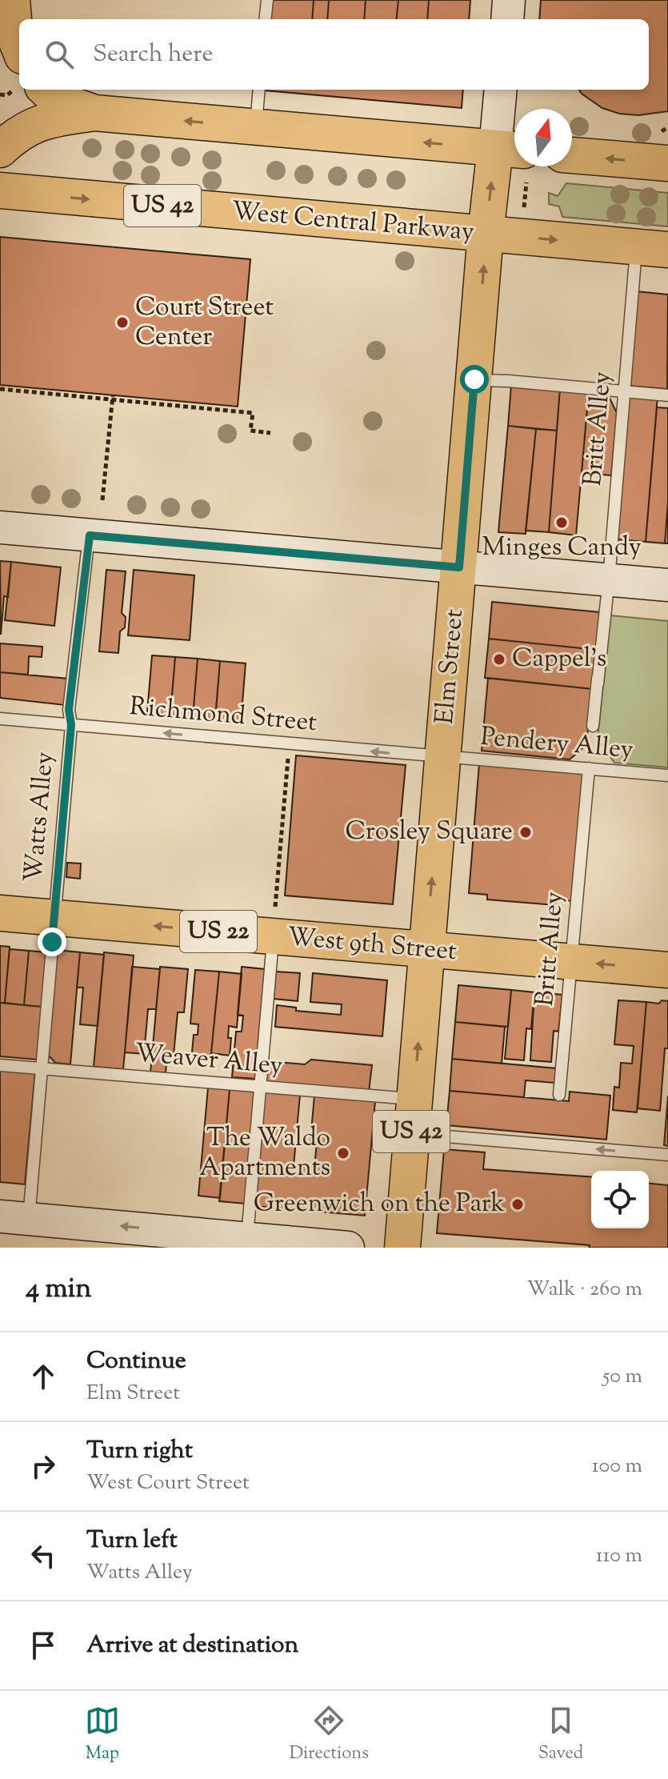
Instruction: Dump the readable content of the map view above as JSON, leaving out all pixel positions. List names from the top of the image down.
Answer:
{
  "streets": {
    "main road": [
      "US 42",
      "West Central Parkway",
      "Elm Street",
      "US 22",
      "West 9th Street"
    ],
    "lane": [
      "Britt Alley",
      "Richmond Street",
      "Pendery Alley",
      "Watts Alley",
      "Weaver Alley"
    ]
  },
  "crossings": [
    ["West Central Parkway", "Britt Alley"],
    ["West Central Parkway", "Elm Street"],
    ["Britt Alley", "Pendery Alley"],
    ["Britt Alley", "West 9th Street"],
    ["Elm Street", "Richmond Street"],
    ["Elm Street", "Pendery Alley"],
    ["Elm Street", "West 9th Street"],
    ["Elm Street", "Weaver Alley"],
    ["Richmond Street", "Pendery Alley"],
    ["Richmond Street", "Watts Alley"],
    ["Watts Alley", "West 9th Street"],
    ["Watts Alley", "Weaver Alley"]
  ],
  "one_way": [
    "Elm Street",
    "Richmond Street",
    "West 9th Street",
    "Weaver Alley"
  ],
  "places": [
    "Court Street Center",
    "Minges Candy",
    "Cappel's",
    "Crosley Square",
    "The Waldo Apartments",
    "Greenwich on the Park"
  ],
  "north": "top",
  "page": {
    "search": "Search here",
    "heading": ["4 min", "Walk · 260 m"],
    "list": [
      ["Continue", "Elm Street", "50 m"],
      ["Turn right", "West Court Street", "100 m"],
      ["Turn left", "Watts Alley", "110 m"],
      "Arrive at destination"
    ],
    "nav": ["Map", "Directions", "Saved"]
  }
}
